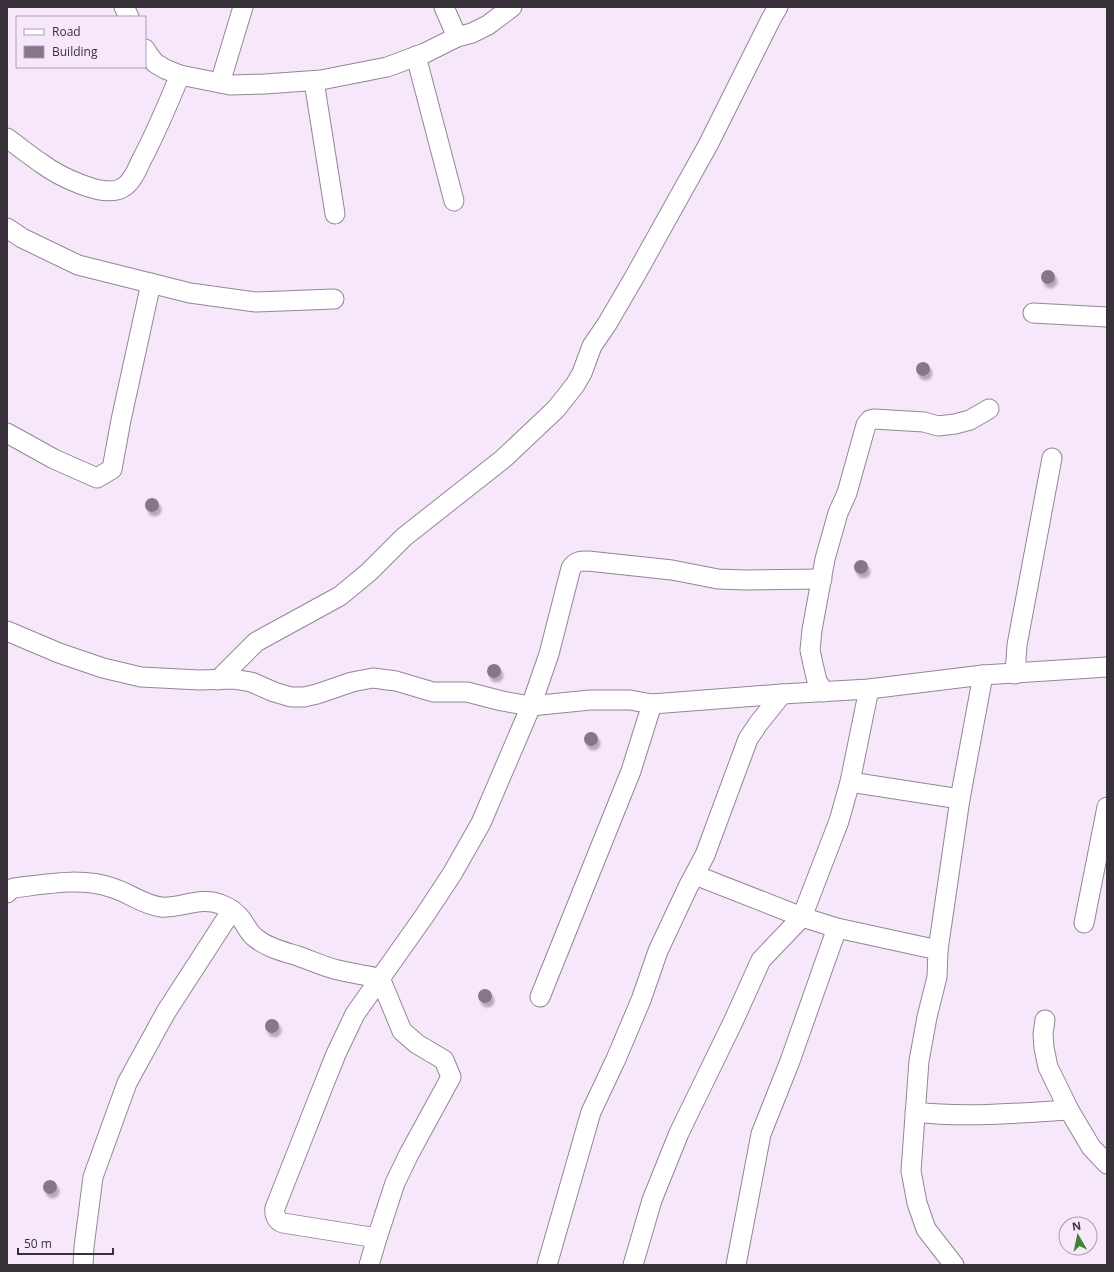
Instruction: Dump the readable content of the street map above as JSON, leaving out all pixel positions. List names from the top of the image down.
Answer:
{
  "legend": ["Road", "Building"],
  "scale_bar": "50 m",
  "north": "top"
}
